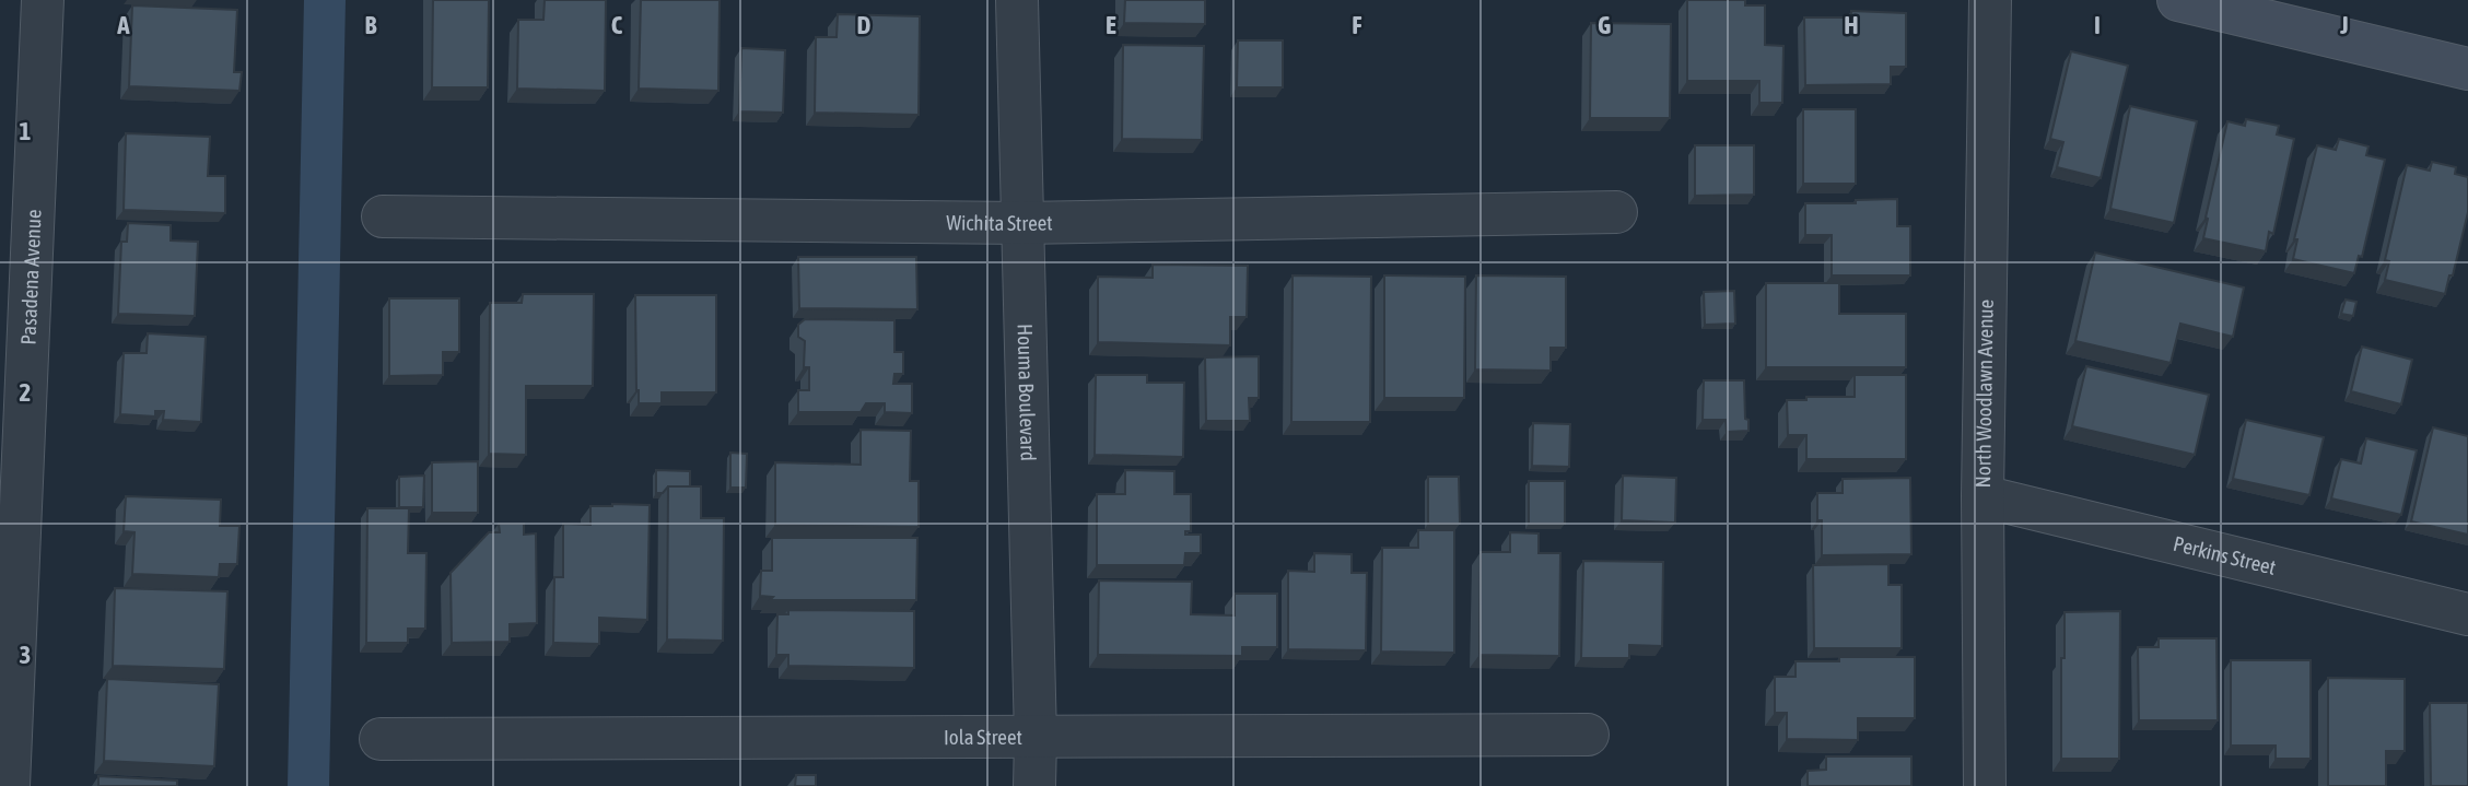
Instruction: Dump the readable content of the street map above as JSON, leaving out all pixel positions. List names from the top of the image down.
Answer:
{
  "streets": {
    "street": [
      "Wichita Street",
      "Pasadena Avenue",
      "North Woodlawn Avenue",
      "Houma Boulevard",
      "Perkins Street",
      "Iola Street"
    ]
  },
  "crossings": [
    ["Wichita Street", "Houma Boulevard"],
    ["North Woodlawn Avenue", "Perkins Street"],
    ["Houma Boulevard", "Iola Street"]
  ],
  "grid": {
    "columns": [
      "A",
      "B",
      "C",
      "D",
      "E",
      "F",
      "G",
      "H",
      "I",
      "J"
    ],
    "rows": ["1", "2", "3"]
  }
}
